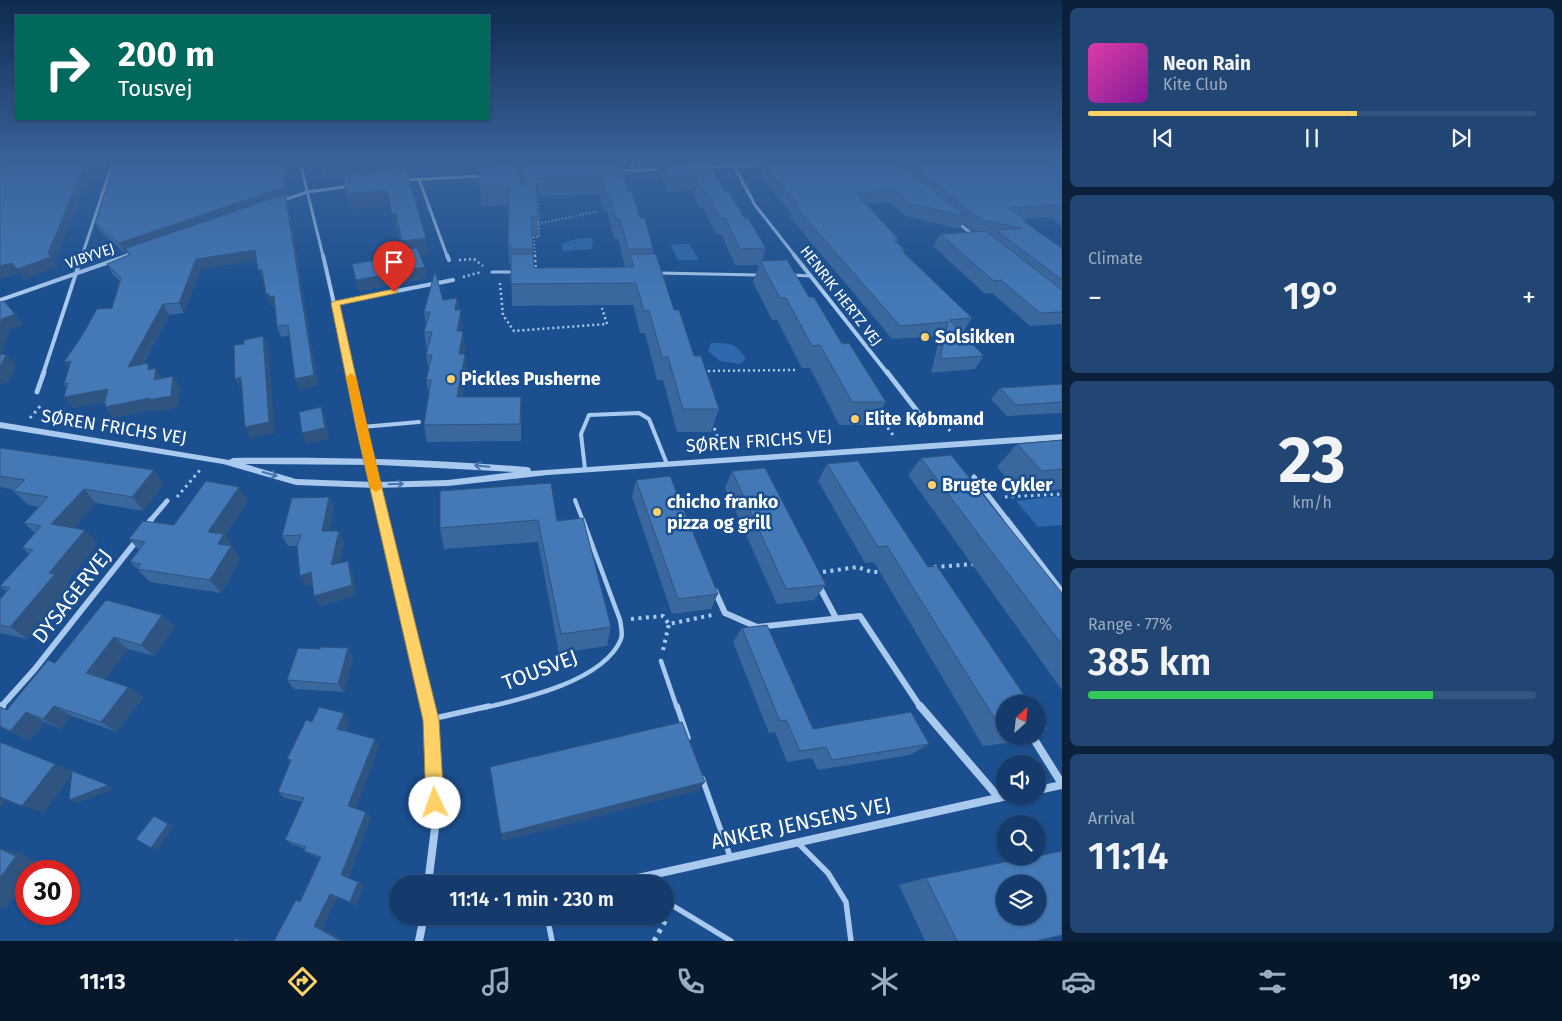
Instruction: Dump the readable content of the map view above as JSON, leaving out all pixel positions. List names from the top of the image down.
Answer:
{
  "streets": {
    "street": [
      "VIBYVEJ",
      "HENRIK HERTZ VEJ",
      "SØREN FRICHS VEJ",
      "DYSAGERVEJ",
      "ANKER JENSENS VEJ"
    ],
    "lane": ["TOUSVEJ"]
  },
  "places": [
    "Solsikken",
    "Pickles Pusherne",
    "Elite Købmand",
    "Brugte Cykler",
    "chicho franko pizza og grill"
  ],
  "north": "top right",
  "page": {
    "turn": ["200 m", "Tousvej"],
    "song": ["Neon Rain", "Kite Club"],
    "tile": [
      "Climate",
      ["23", "km/h"],
      ["Range · 77%", "385 km"],
      ["Arrival", "11:14"]
    ],
    "heat": ["−", "19°", "+"],
    "limit": "30",
    "trip": "11:14 · 1 min · 230 m",
    "tabs": ["11:13", "19°"]
  }
}
